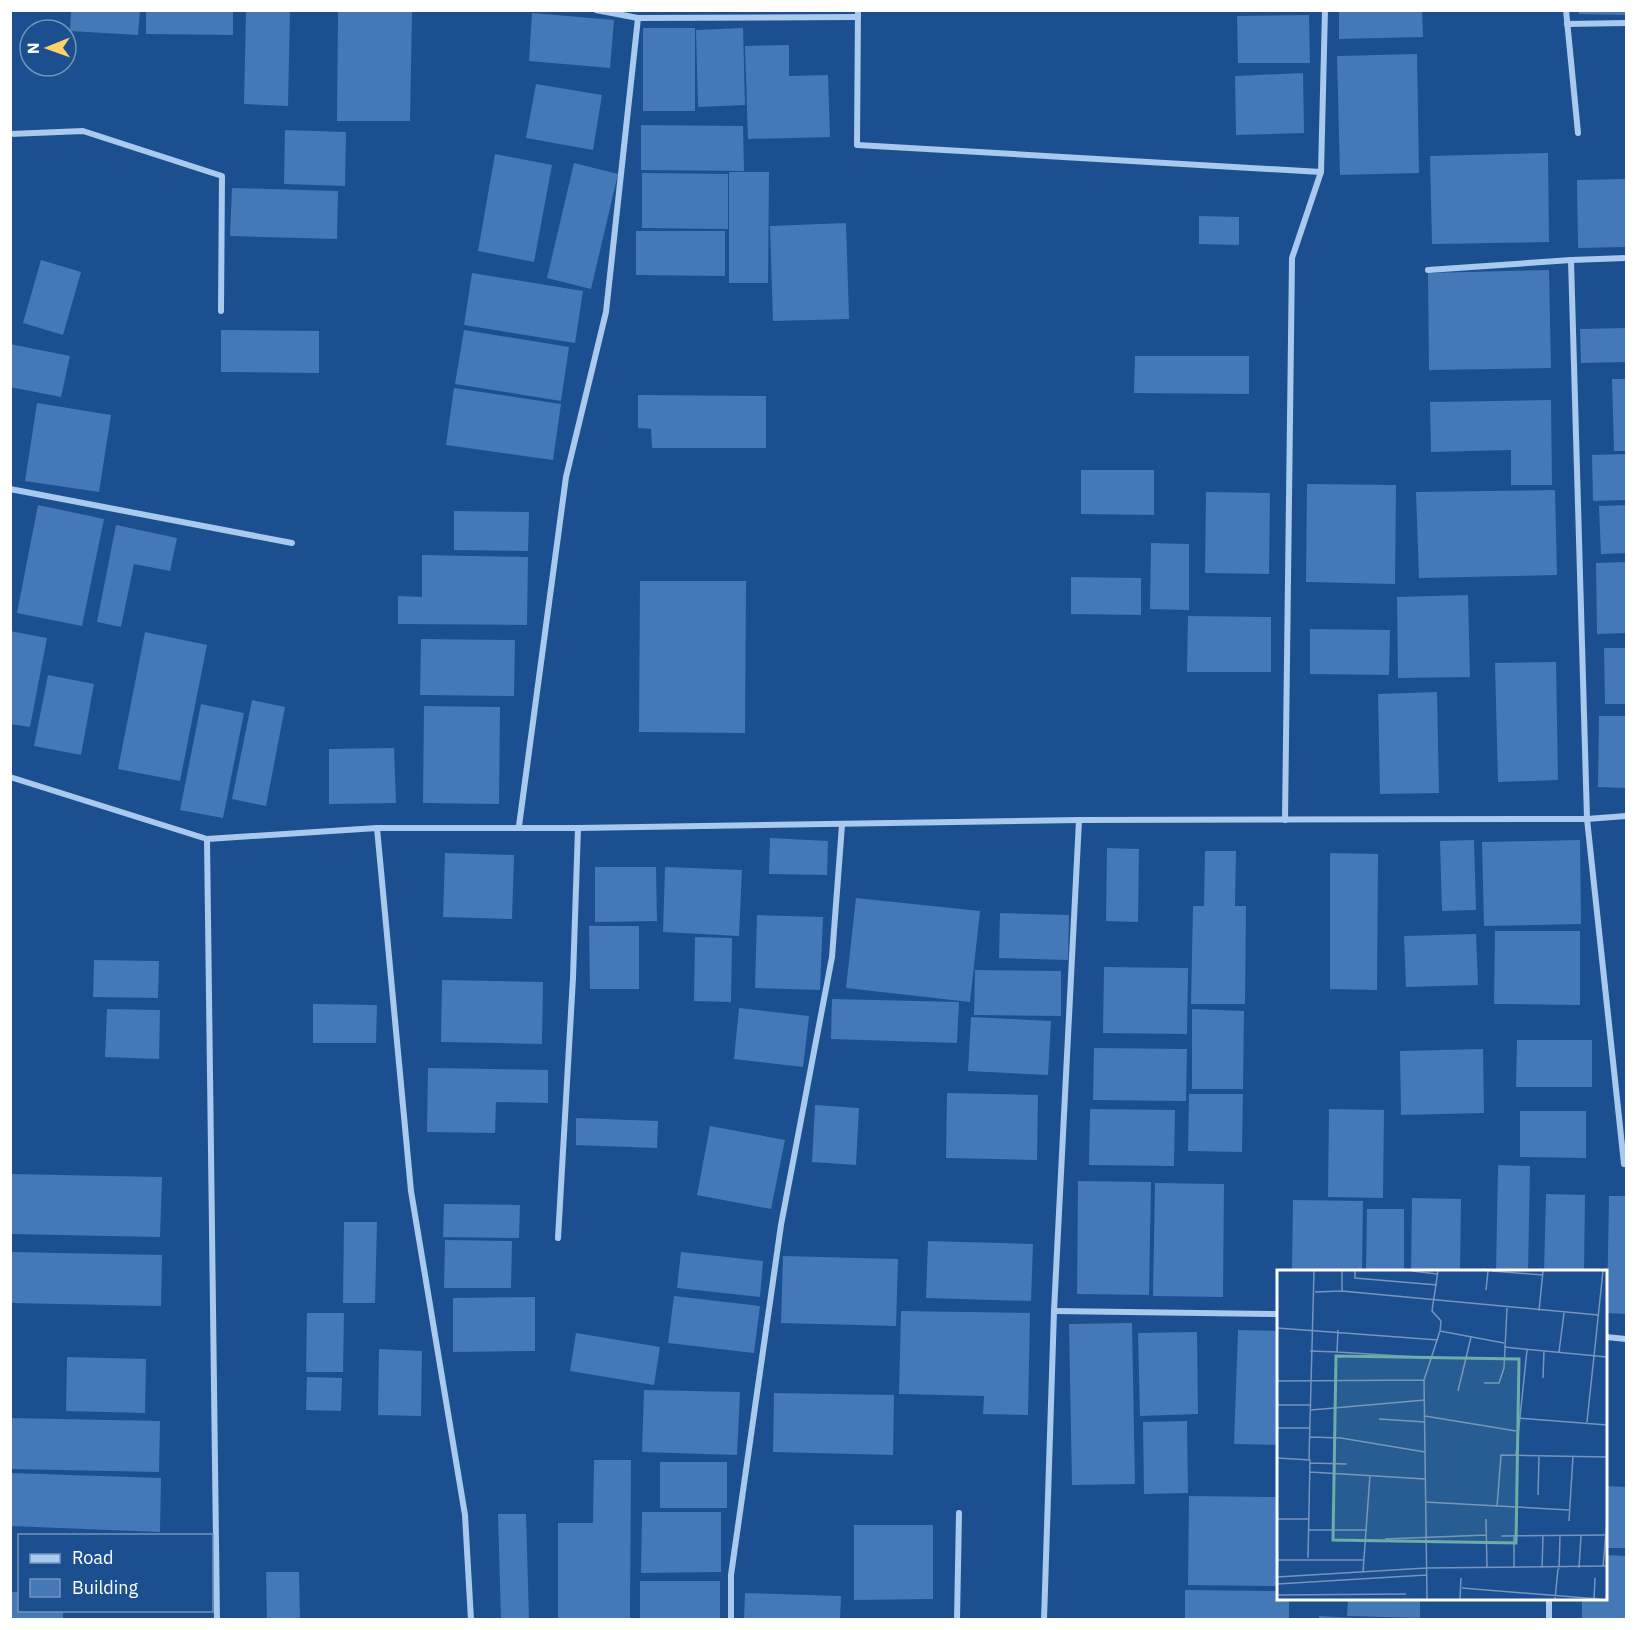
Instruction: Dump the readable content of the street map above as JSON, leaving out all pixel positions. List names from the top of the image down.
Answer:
{
  "legend": ["Road", "Building"],
  "north": "left"
}
